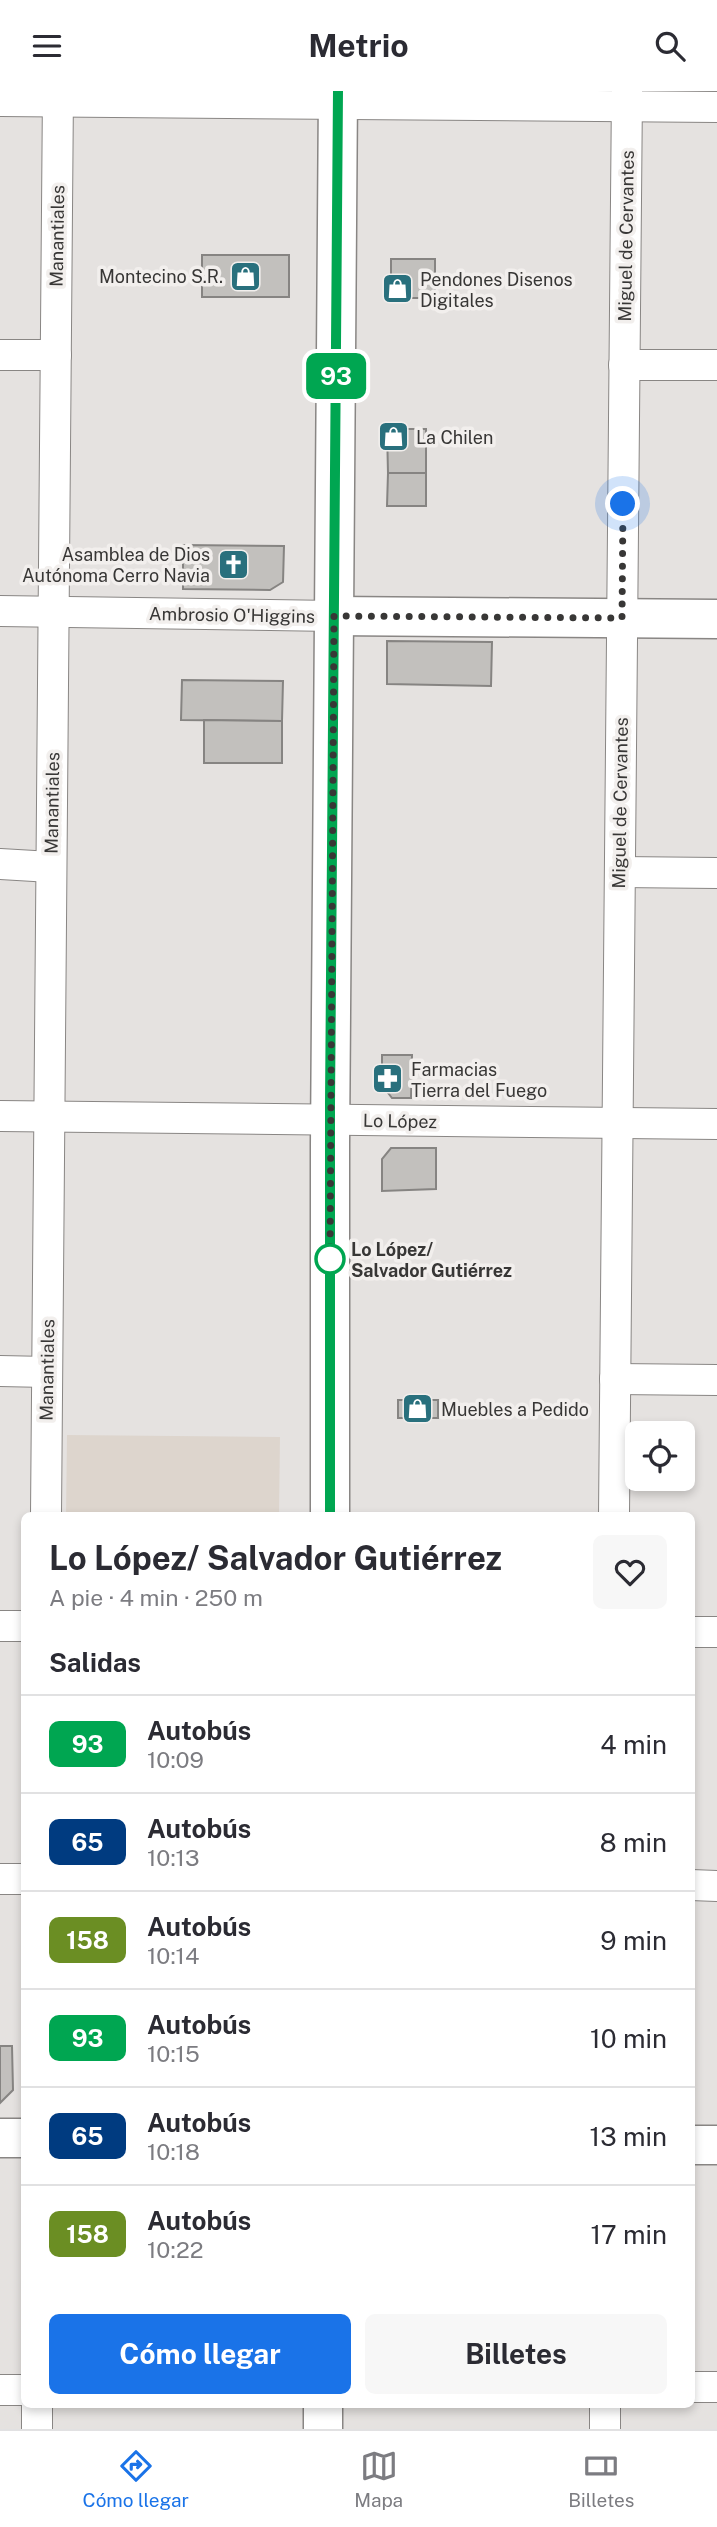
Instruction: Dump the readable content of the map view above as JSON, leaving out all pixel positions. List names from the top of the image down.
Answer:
{
  "streets": {
    "main road": ["Ambrosio O'Higgins"],
    "street": ["Manantiales", "Miguel de Cervantes", "Lo López"]
  },
  "crossings": [
    ["Manantiales", "Ambrosio O'Higgins"],
    ["Manantiales", "Lo López"],
    ["Miguel de Cervantes", "Ambrosio O'Higgins"],
    ["Miguel de Cervantes", "Lo López"]
  ],
  "places": {
    "shop": [
      "Montecino S.R.",
      "Pendones Disenos Digitales",
      "La Chilen",
      "Muebles a Pedido"
    ],
    "church": ["Asamblea de Dios Autónoma Cerro Navia"],
    "pharmacy": ["Farmacias Tierra del Fuego"],
    "other": ["Lo López/ Salvador Gutiérrez"]
  },
  "lines": ["bus line 93"],
  "page": {
    "header": "Metrio",
    "on_map": "93",
    "heading": [
      ["Lo López/ Salvador Gutiérrez", "A pie · 4 min · 250 m"],
      "Salidas"
    ],
    "list": [
      {
        "mark": "93",
        "name": "Autobús",
        "note": "10:09",
        "value": "4 min"
      },
      {
        "mark": "65",
        "name": "Autobús",
        "note": "10:13",
        "value": "8 min"
      },
      {
        "mark": "158",
        "name": "Autobús",
        "note": "10:14",
        "value": "9 min"
      },
      {
        "mark": "93",
        "name": "Autobús",
        "note": "10:15",
        "value": "10 min"
      },
      {
        "mark": "65",
        "name": "Autobús",
        "note": "10:18",
        "value": "13 min"
      },
      {
        "mark": "158",
        "name": "Autobús",
        "note": "10:22",
        "value": "17 min"
      }
    ],
    "buttons": ["Cómo llegar", "Billetes"],
    "tabs": ["Cómo llegar", "Mapa", "Billetes"]
  }
}
